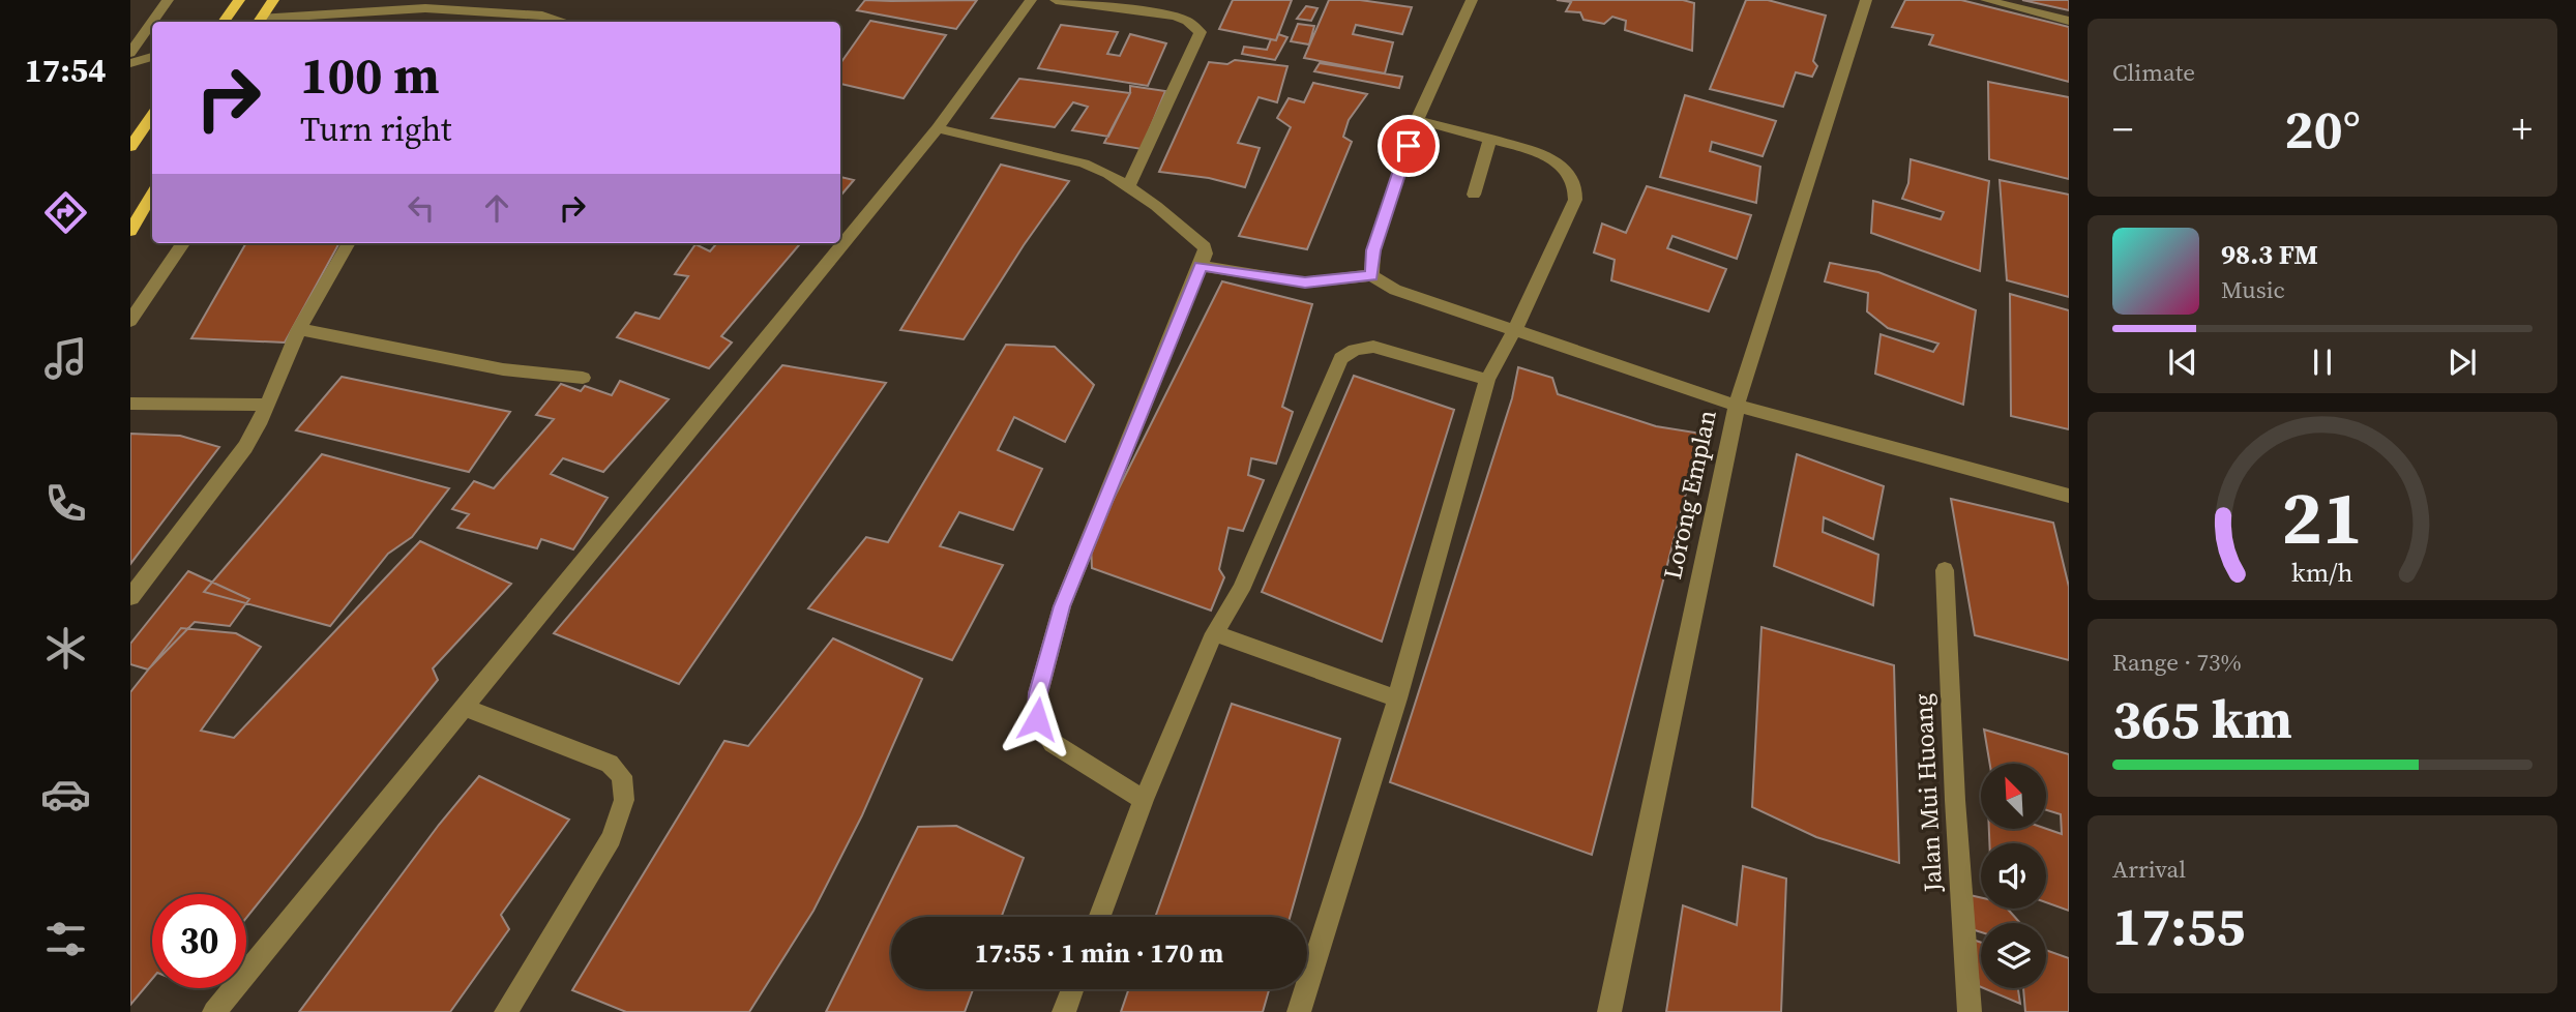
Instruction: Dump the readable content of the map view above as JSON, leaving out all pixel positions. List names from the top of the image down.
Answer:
{
  "streets": {
    "street": ["Lorong Emplan", "Jalan Mui Huoang"]
  },
  "north": "top left",
  "page": {
    "tabs": "17:54",
    "tile": [
      "Climate",
      ["Range · 73%", "365 km"],
      ["Arrival", "17:55"]
    ],
    "turn": ["100 m", "Turn right"],
    "heat": ["−", "20°", "+"],
    "song": ["98.3 FM", "Music"],
    "limit": "30",
    "trip": "17:55 · 1 min · 170 m",
    "gauge": ["21", "km/h"]
  }
}
